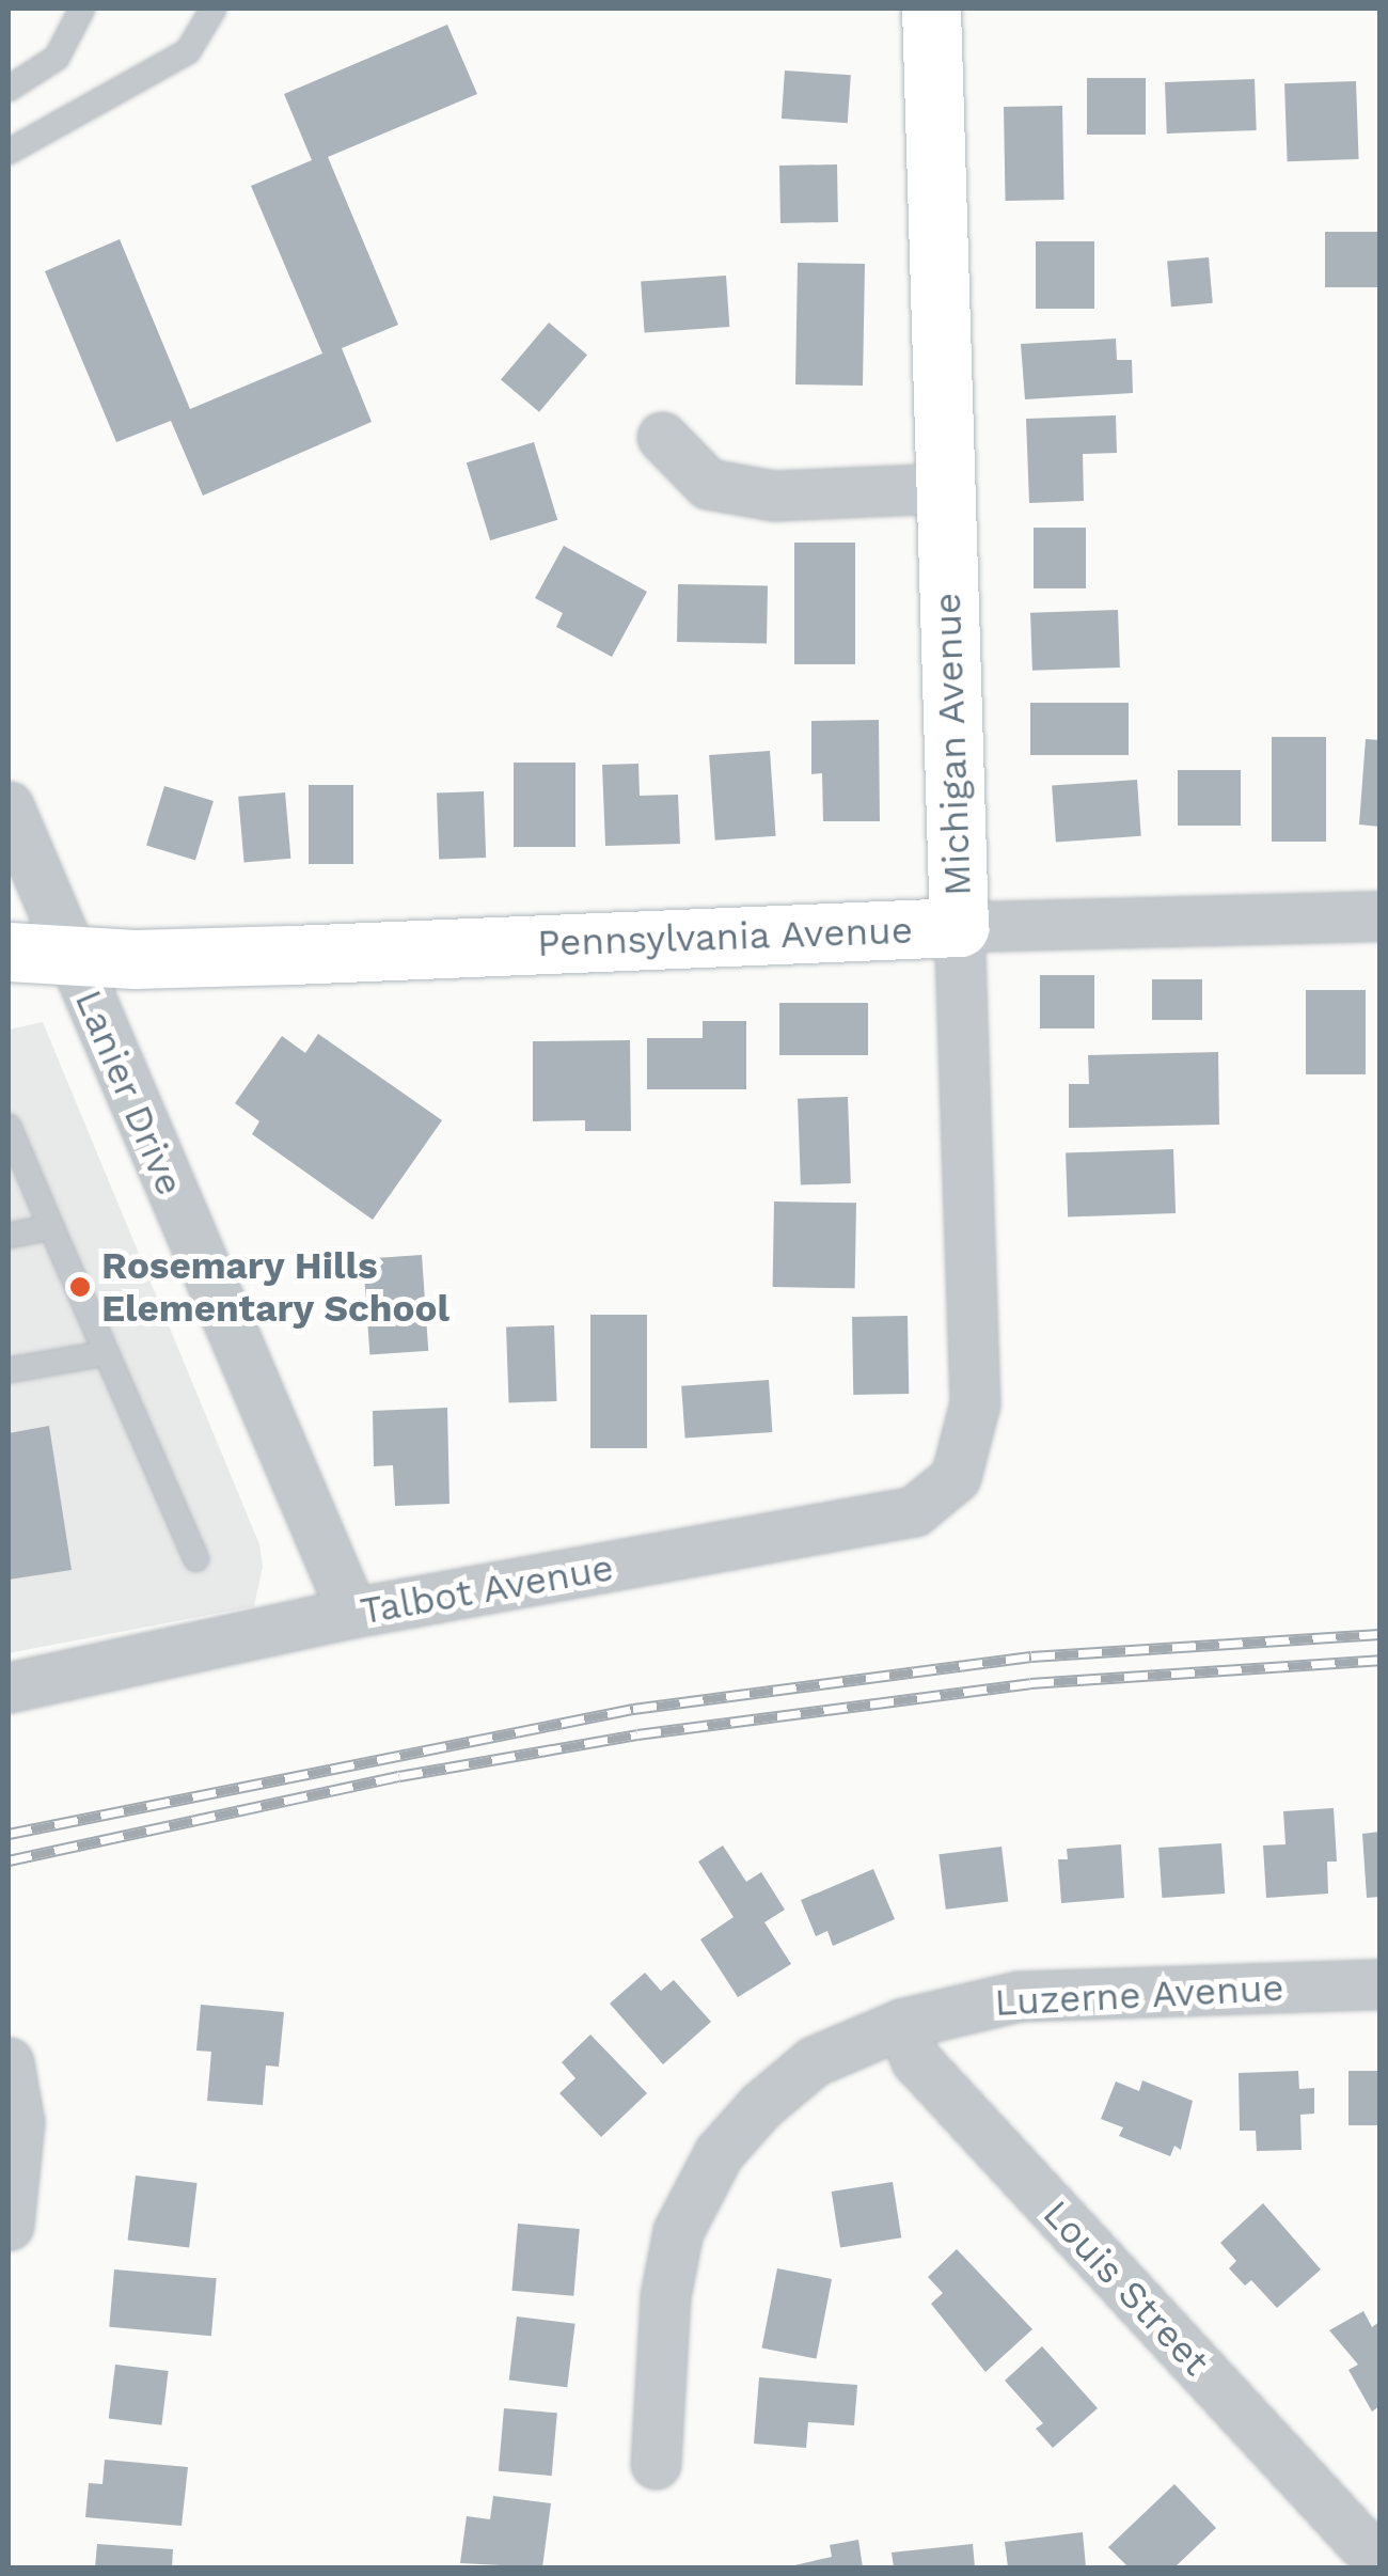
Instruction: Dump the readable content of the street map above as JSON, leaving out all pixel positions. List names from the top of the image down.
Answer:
{
  "streets": {
    "street": [
      "Michigan Avenue",
      "Pennsylvania Avenue",
      "Lanier Drive",
      "Talbot Avenue",
      "Luzerne Avenue",
      "Louis Street"
    ]
  },
  "crossings": [
    ["Michigan Avenue", "Pennsylvania Avenue"],
    ["Michigan Avenue", "Talbot Avenue"],
    ["Pennsylvania Avenue", "Lanier Drive"],
    ["Lanier Drive", "Talbot Avenue"],
    ["Luzerne Avenue", "Louis Street"]
  ],
  "places": ["Rosemary Hills Elementary School"]
}
